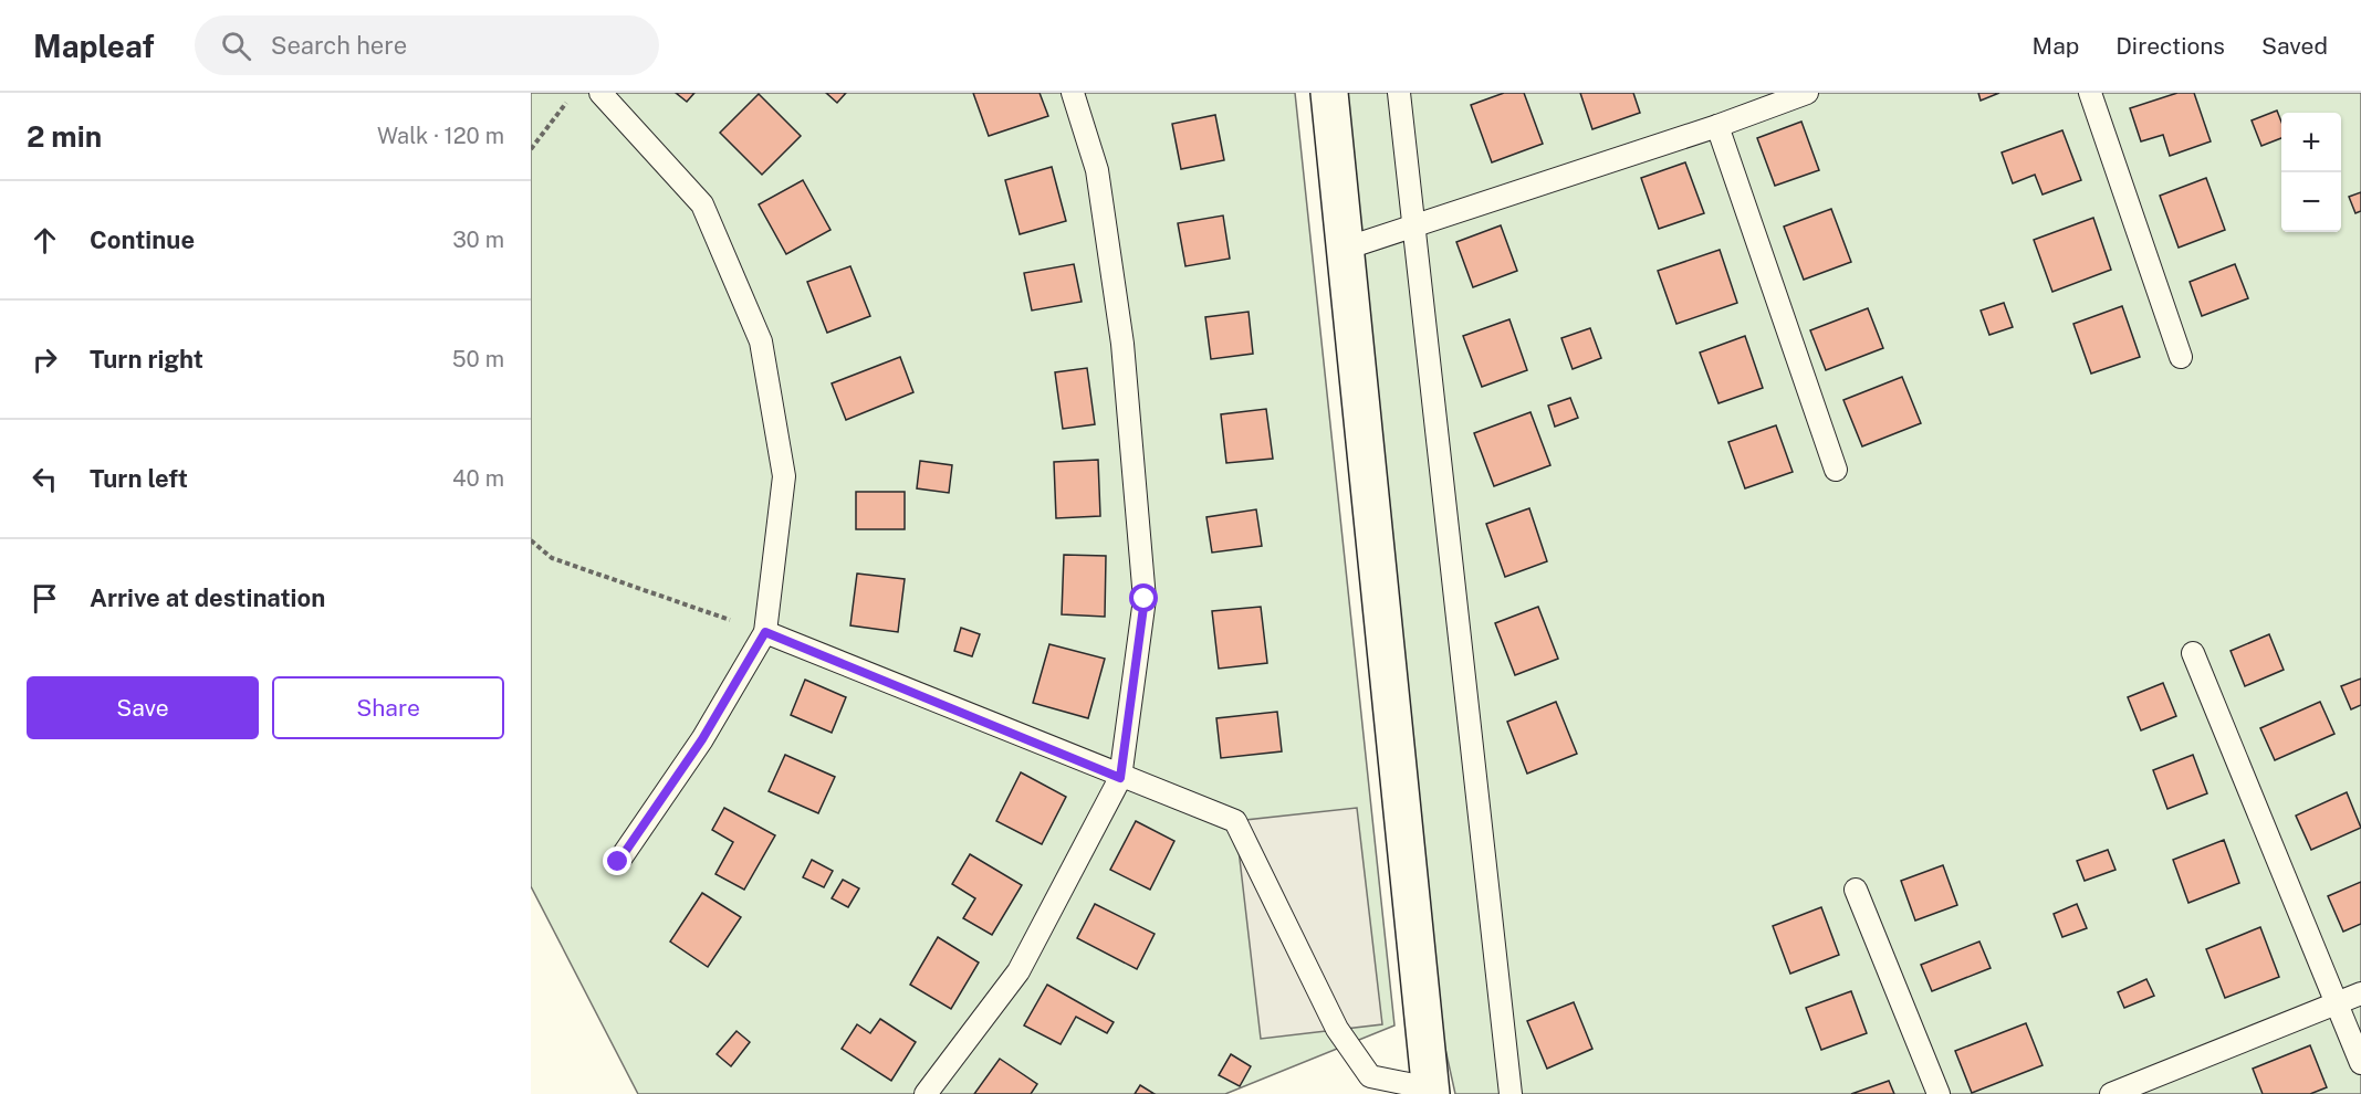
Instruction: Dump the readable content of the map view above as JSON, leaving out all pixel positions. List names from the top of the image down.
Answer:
{
  "page": {
    "header": "Mapleaf",
    "search": "Search here",
    "nav": ["Map", "Directions", "Saved"],
    "heading": ["2 min", "Walk · 120 m"],
    "map_buttons": ["+", "−"],
    "list": [
      ["Continue", "30 m"],
      ["Turn right", "50 m"],
      ["Turn left", "40 m"],
      "Arrive at destination"
    ],
    "buttons": ["Save", "Share"]
  }
}
